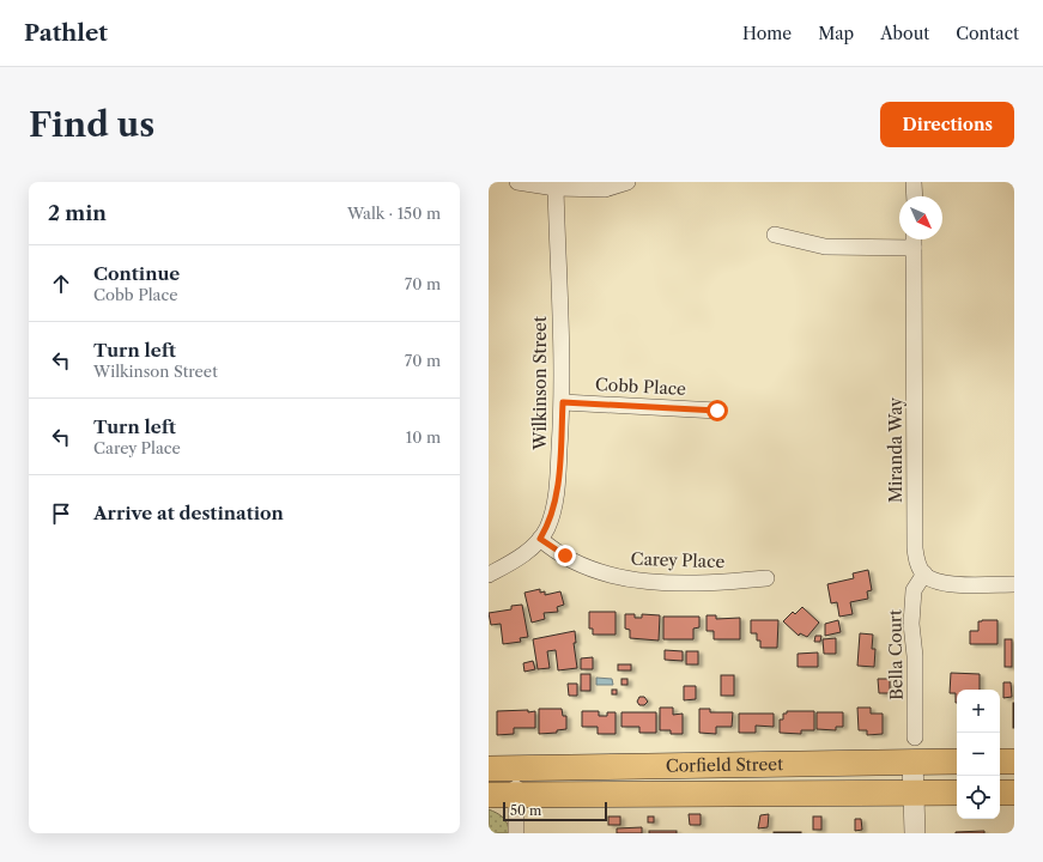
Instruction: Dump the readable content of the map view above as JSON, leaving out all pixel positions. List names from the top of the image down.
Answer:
{
  "streets": {
    "main road": ["Corfield Street"],
    "street": [
      "Wilkinson Street",
      "Cobb Place",
      "Miranda Way",
      "Carey Place",
      "Bella Court"
    ]
  },
  "crossings": [
    ["Wilkinson Street", "Cobb Place"],
    ["Wilkinson Street", "Carey Place"],
    ["Miranda Way", "Bella Court"],
    ["Bella Court", "Corfield Street"]
  ],
  "scale_bar": "50 m",
  "north": "bottom right",
  "page": {
    "header": "Pathlet",
    "nav": [
      "Home",
      "Map",
      "About",
      "Contact"
    ],
    "buttons": "Directions",
    "title": "Find us",
    "heading": ["2 min", "Walk · 150 m"],
    "list": [
      ["Continue", "Cobb Place", "70 m"],
      ["Turn left", "Wilkinson Street", "70 m"],
      ["Turn left", "Carey Place", "10 m"],
      "Arrive at destination"
    ],
    "map_buttons": ["+", "−"],
    "scale": "50 m"
  }
}
